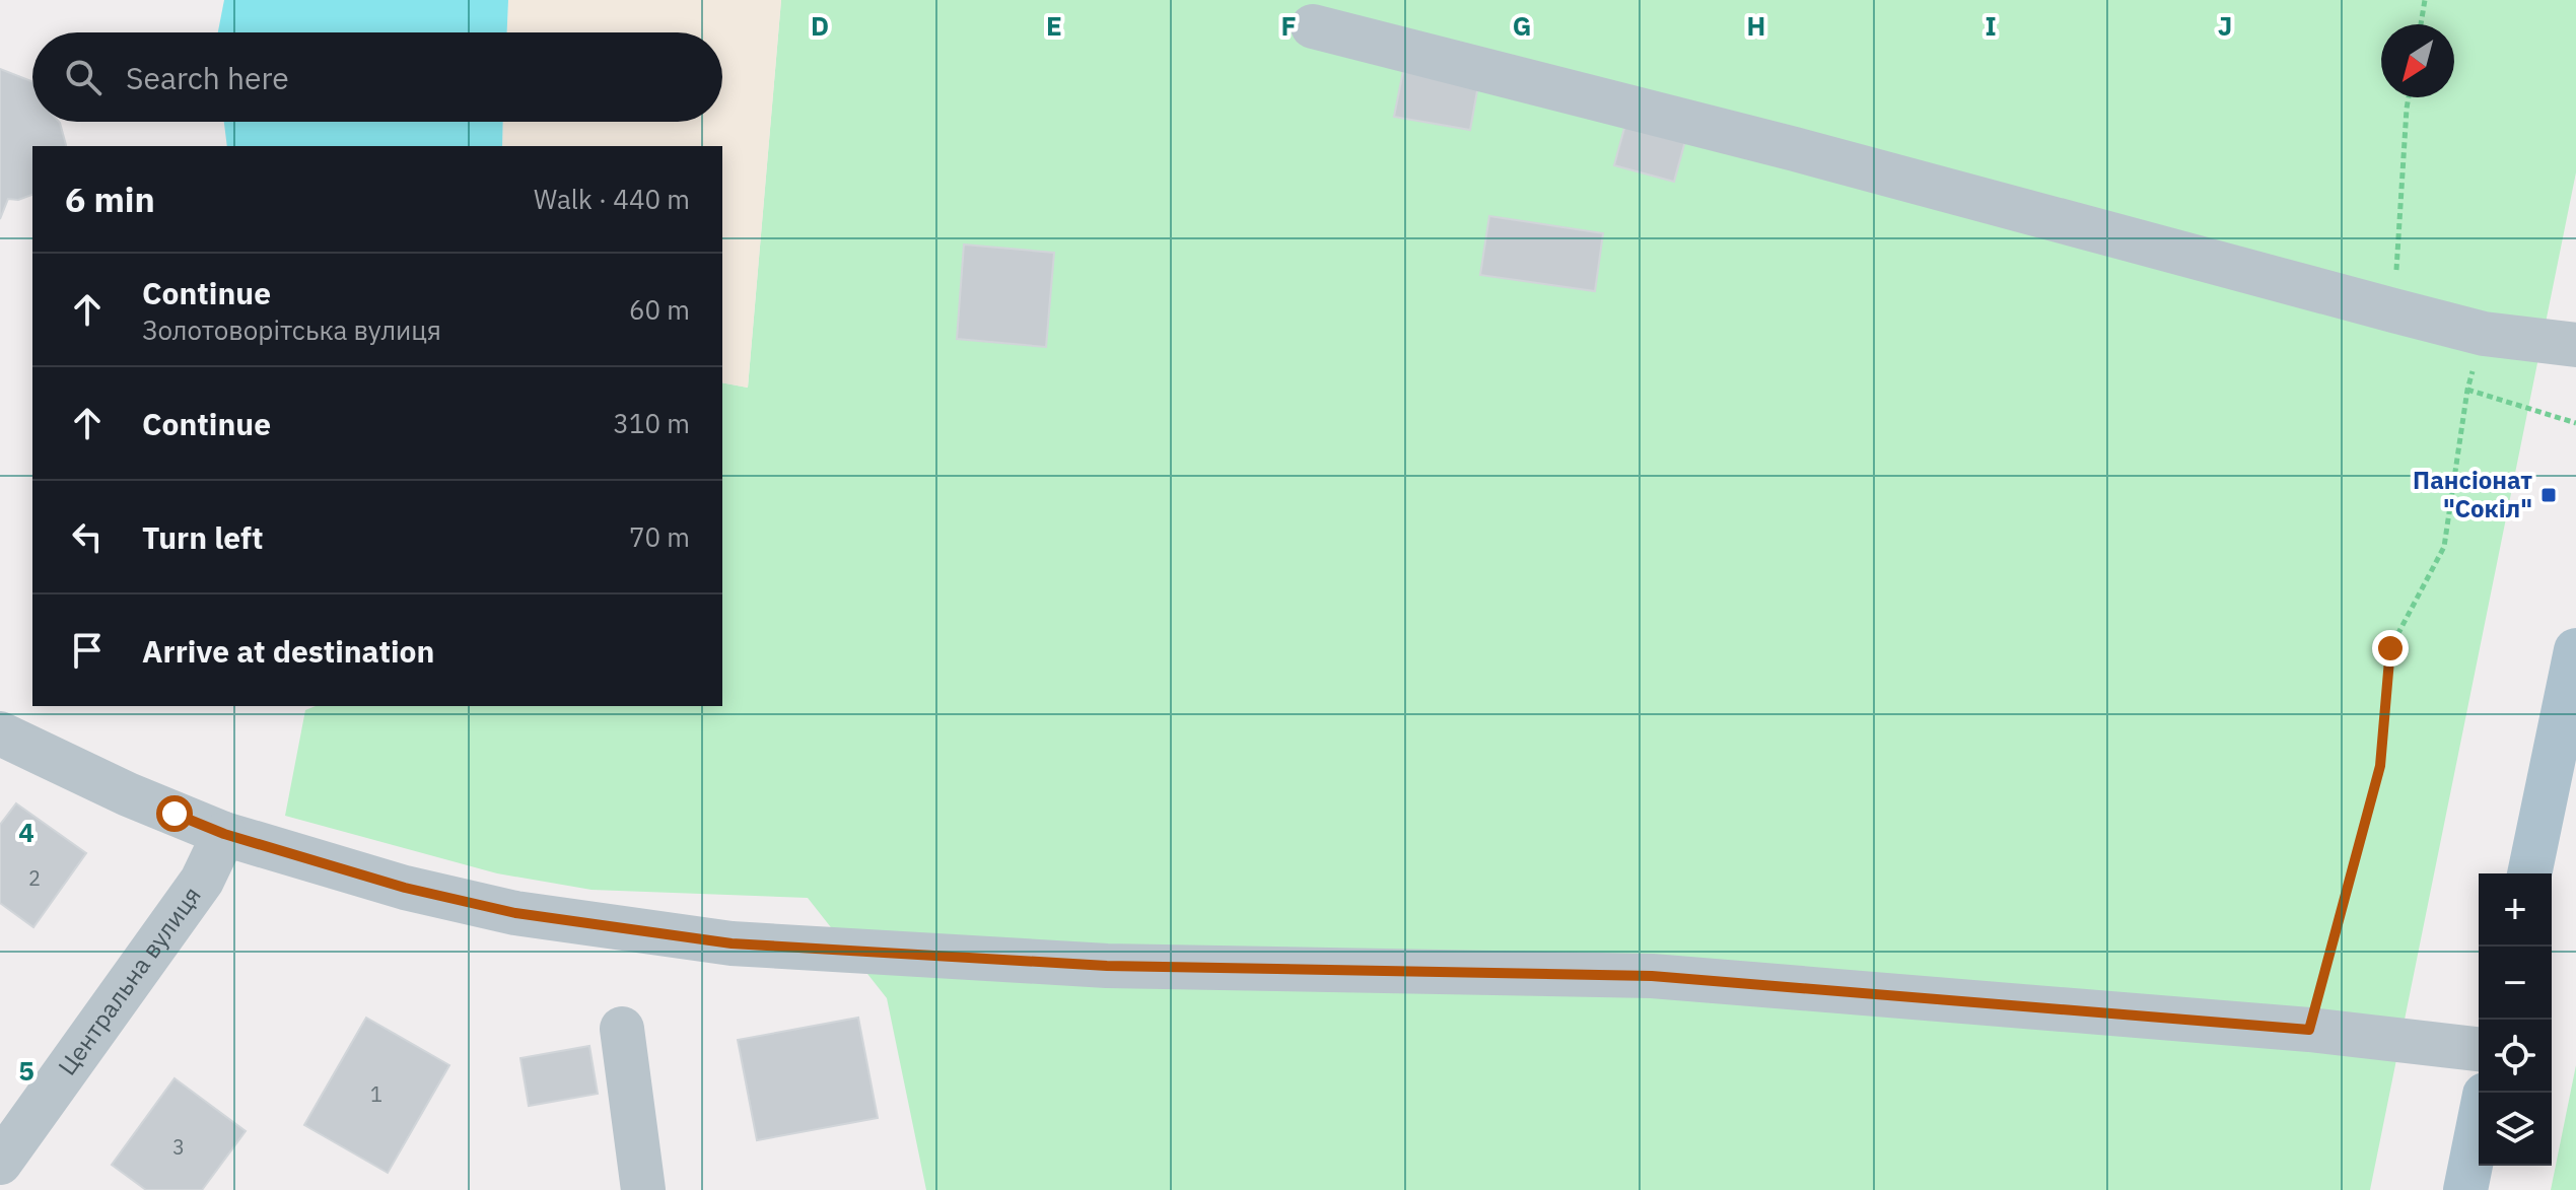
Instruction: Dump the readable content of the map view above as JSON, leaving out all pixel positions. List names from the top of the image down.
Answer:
{
  "streets": {
    "street": ["Центральна вулиця"]
  },
  "places": {
    "transit": ["Пансіонат \"Сокіл\""]
  },
  "house_numbers": ["2", "1", "3"],
  "north": "bottom left",
  "page": {
    "search": "Search here",
    "heading": ["6 min", "Walk · 440 m"],
    "list": [
      ["Continue", "Золотоворітська вулиця", "60 m"],
      ["Continue", "310 m"],
      ["Turn left", "70 m"],
      "Arrive at destination"
    ],
    "map_buttons": ["+", "−"]
  },
  "grid": {
    "columns": [
      "D",
      "E",
      "F",
      "G",
      "H",
      "I",
      "J"
    ],
    "rows": ["4", "5"]
  }
}
